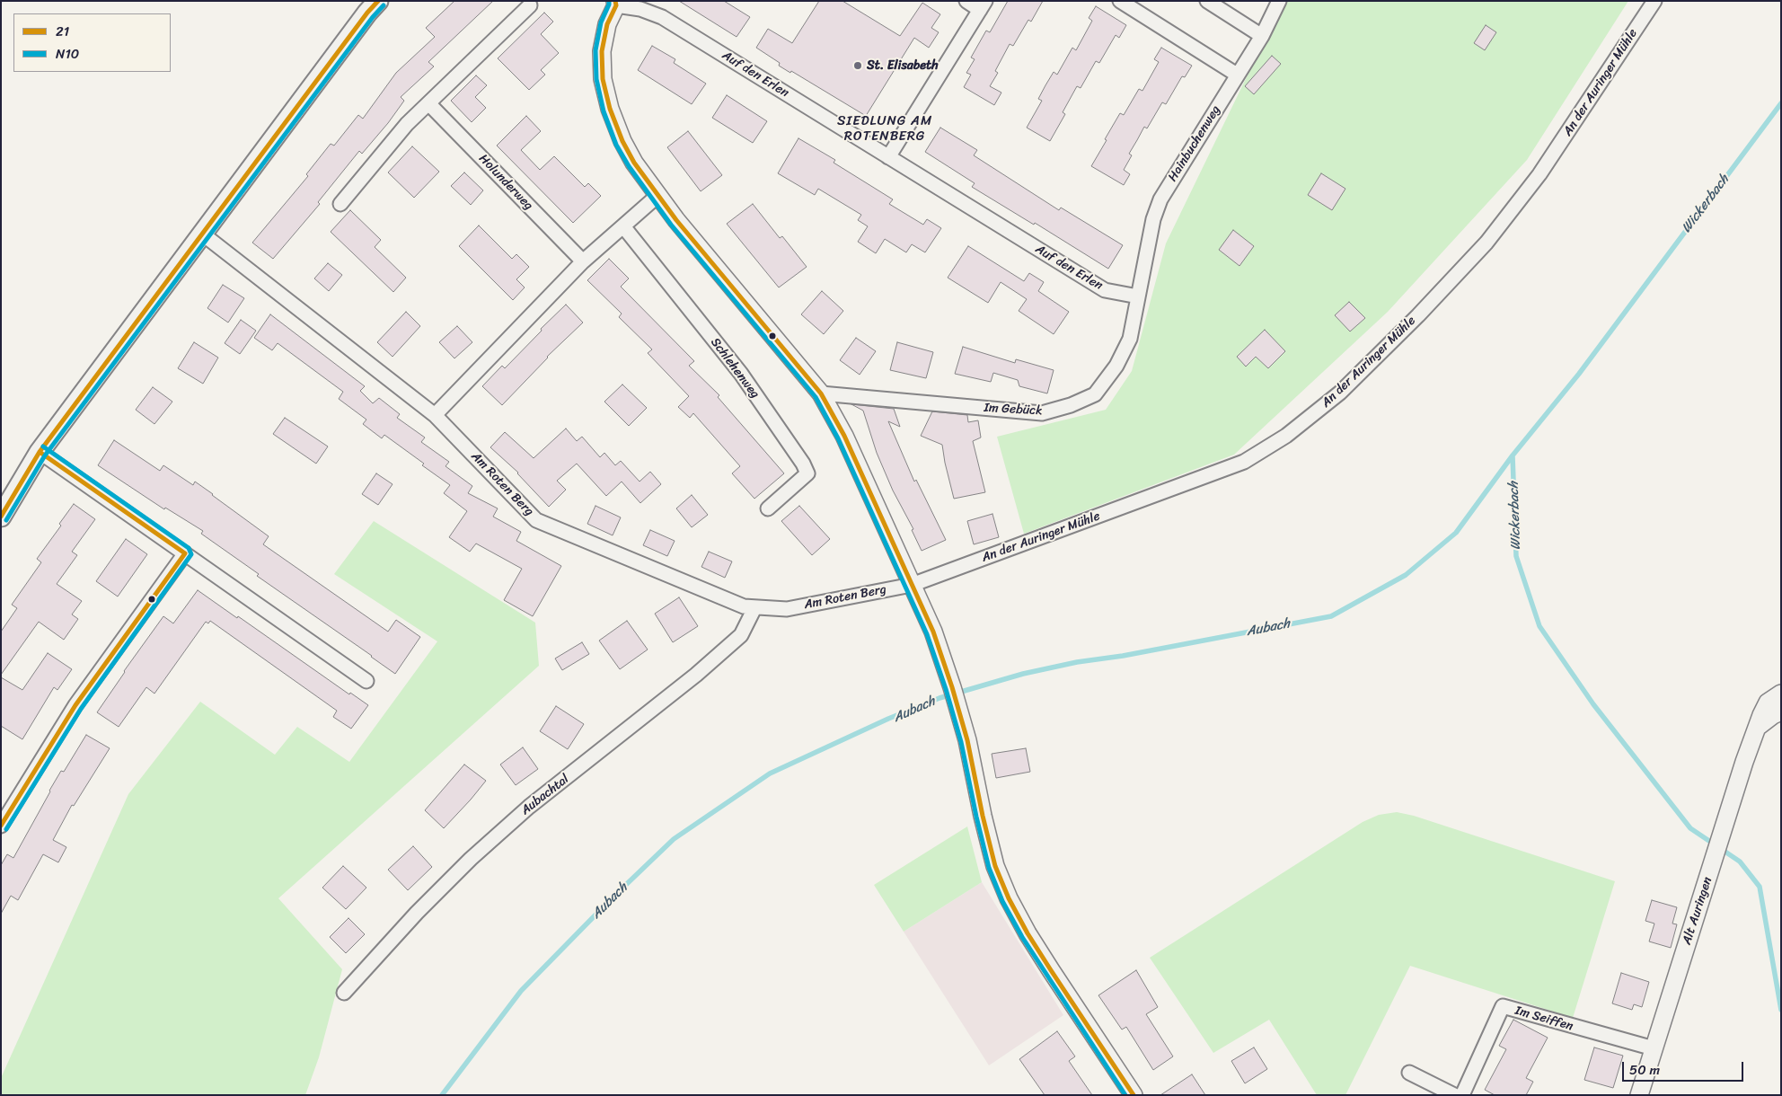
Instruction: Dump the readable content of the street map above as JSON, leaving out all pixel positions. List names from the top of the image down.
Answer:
{
  "streets": {
    "street": [
      "Auf den Erlen",
      "An der Auringer Mühle",
      "Hainbuchenweg",
      "Holunderweg",
      "Schlehenweg",
      "Im Gebück",
      "Am Roten Berg",
      "Aubachtal",
      "Alt Auringen",
      "Im Seiffen"
    ]
  },
  "crossings": [
    ["Auf den Erlen", "Hainbuchenweg"],
    ["Auf den Erlen", "Im Gebück"],
    ["An der Auringer Mühle", "Am Roten Berg"],
    ["Hainbuchenweg", "Im Gebück"],
    ["Am Roten Berg", "Aubachtal"],
    ["Alt Auringen", "Im Seiffen"]
  ],
  "districts": ["SIEDLUNG AM ROTENBERG"],
  "water": ["Wickerbach", "Aubach"],
  "places": ["St. Elisabeth"],
  "lines": ["transit line 21", "transit line N10"],
  "legend": ["21", "N10"],
  "scale_bar": "50 m"
}
